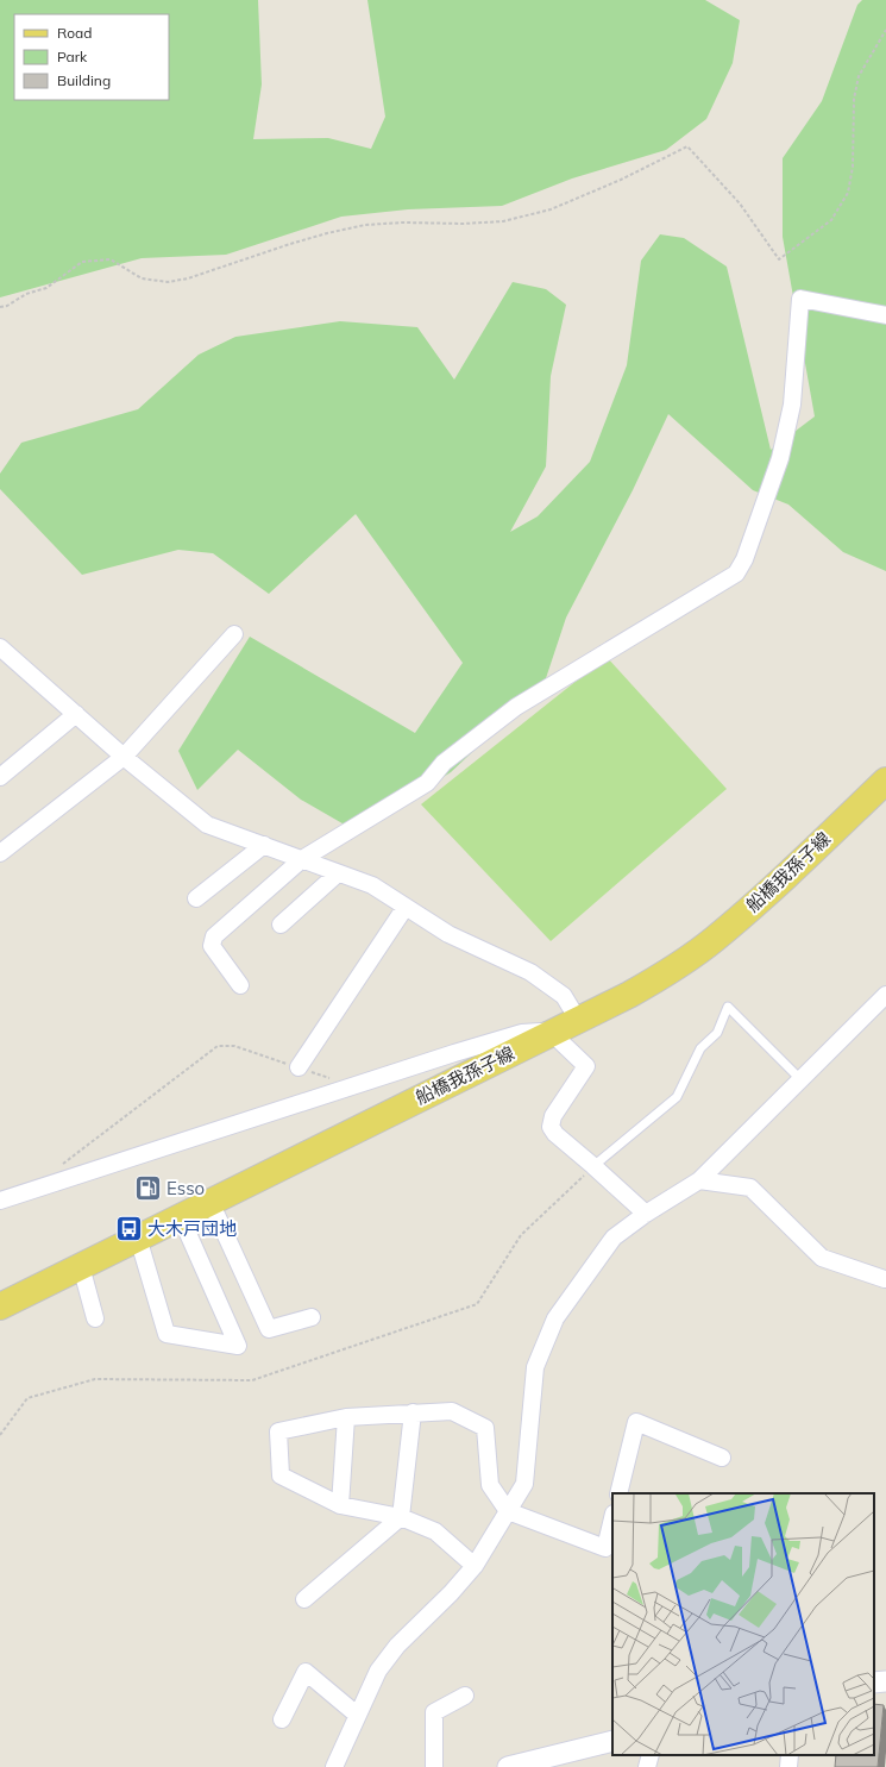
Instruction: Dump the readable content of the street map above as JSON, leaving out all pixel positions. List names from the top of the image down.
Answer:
{
  "streets": {
    "main road": ["船橋我孫子線"]
  },
  "places": {
    "fuel station": ["Esso"],
    "bus stop": ["大木戸団地"]
  },
  "legend": ["Road", "Park", "Building"]
}
